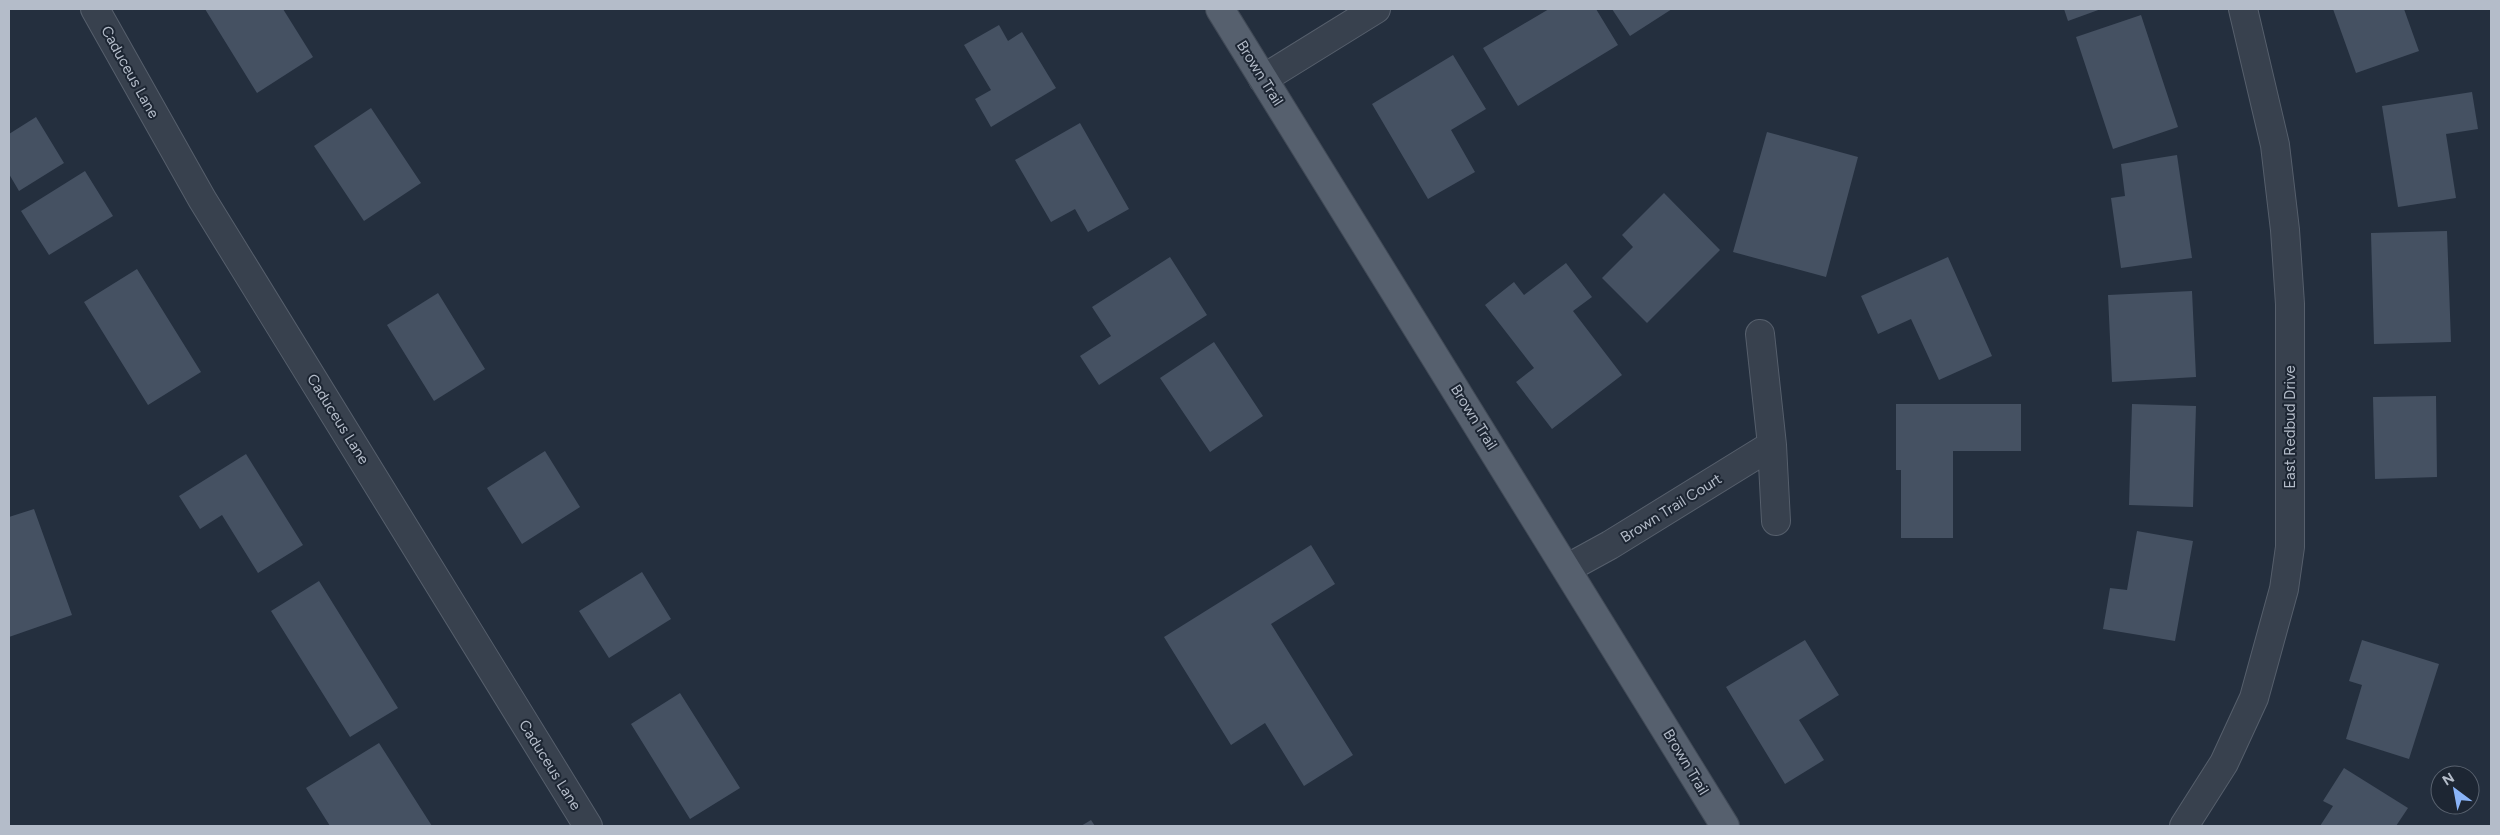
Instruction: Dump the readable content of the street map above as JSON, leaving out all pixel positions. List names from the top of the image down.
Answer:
{
  "streets": {
    "main road": ["Brown Trail"],
    "street": ["Caduceus Lane", "East Redbud Drive", "Brown Trail Court"]
  },
  "crossings": [
    ["Brown Trail", "Brown Trail Court"]
  ],
  "north": "top left"
}
